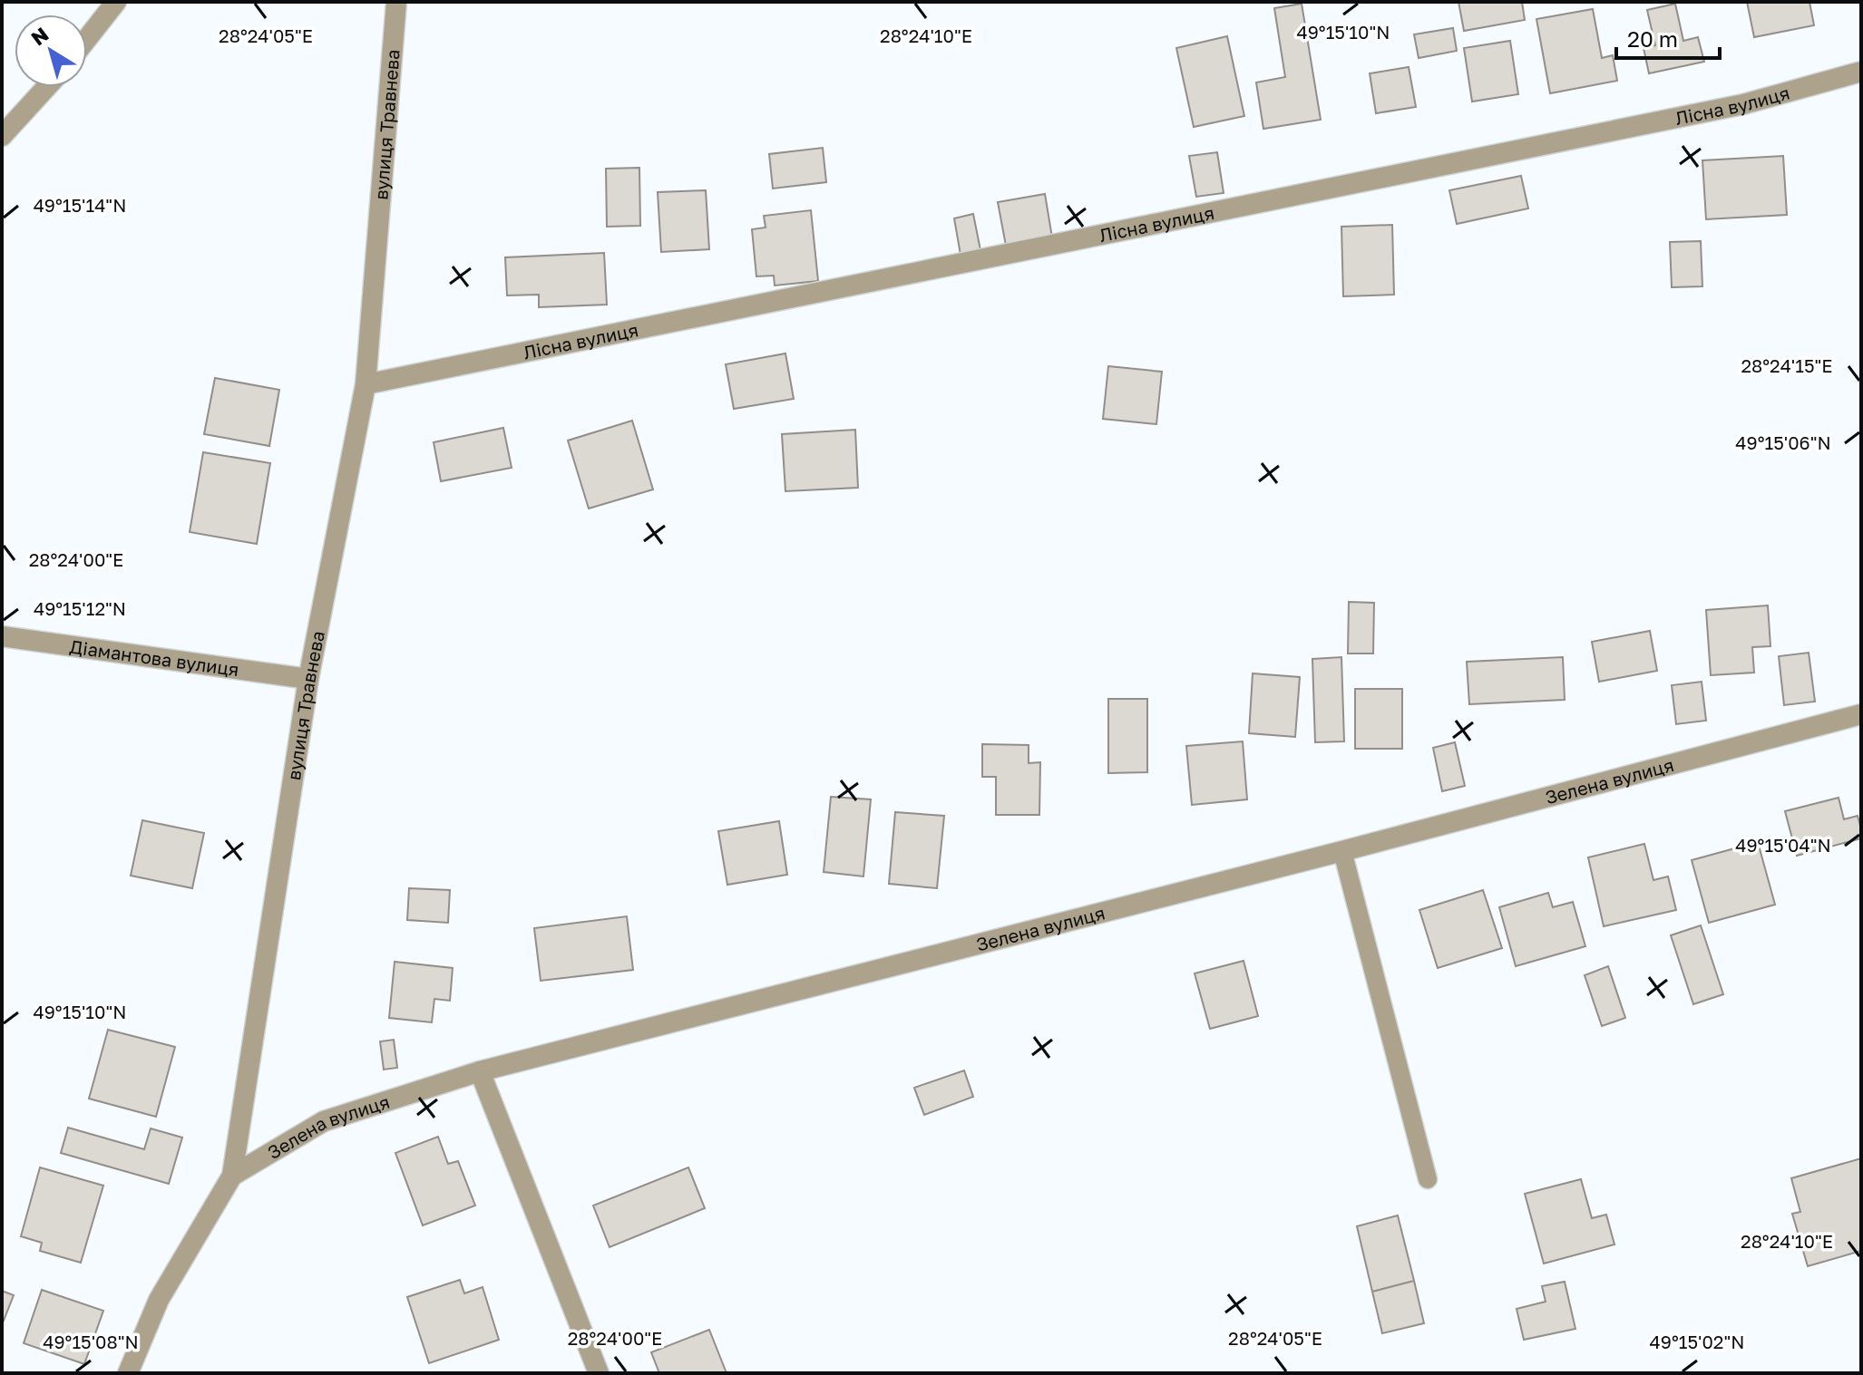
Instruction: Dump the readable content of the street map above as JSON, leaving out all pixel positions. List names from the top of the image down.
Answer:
{
  "streets": {
    "street": [
      "Лісна вулиця",
      "вулиця Травнева",
      "Діамантова вулиця",
      "Зелена вулиця"
    ]
  },
  "crossings": [
    ["Лісна вулиця", "вулиця Травнева"],
    ["вулиця Травнева", "Діамантова вулиця"],
    ["вулиця Травнева", "Зелена вулиця"]
  ],
  "scale_bar": "20 m",
  "north": "top left",
  "coordinates": [
    "49°15'10\"N",
    "28°24'05\"E",
    "28°24'10\"E",
    "49°15'14\"N",
    "28°24'15\"E",
    "49°15'06\"N",
    "28°24'00\"E",
    "49°15'12\"N",
    "49°15'04\"N",
    "49°15'08\"N",
    "49°15'02\"N"
  ]
}
